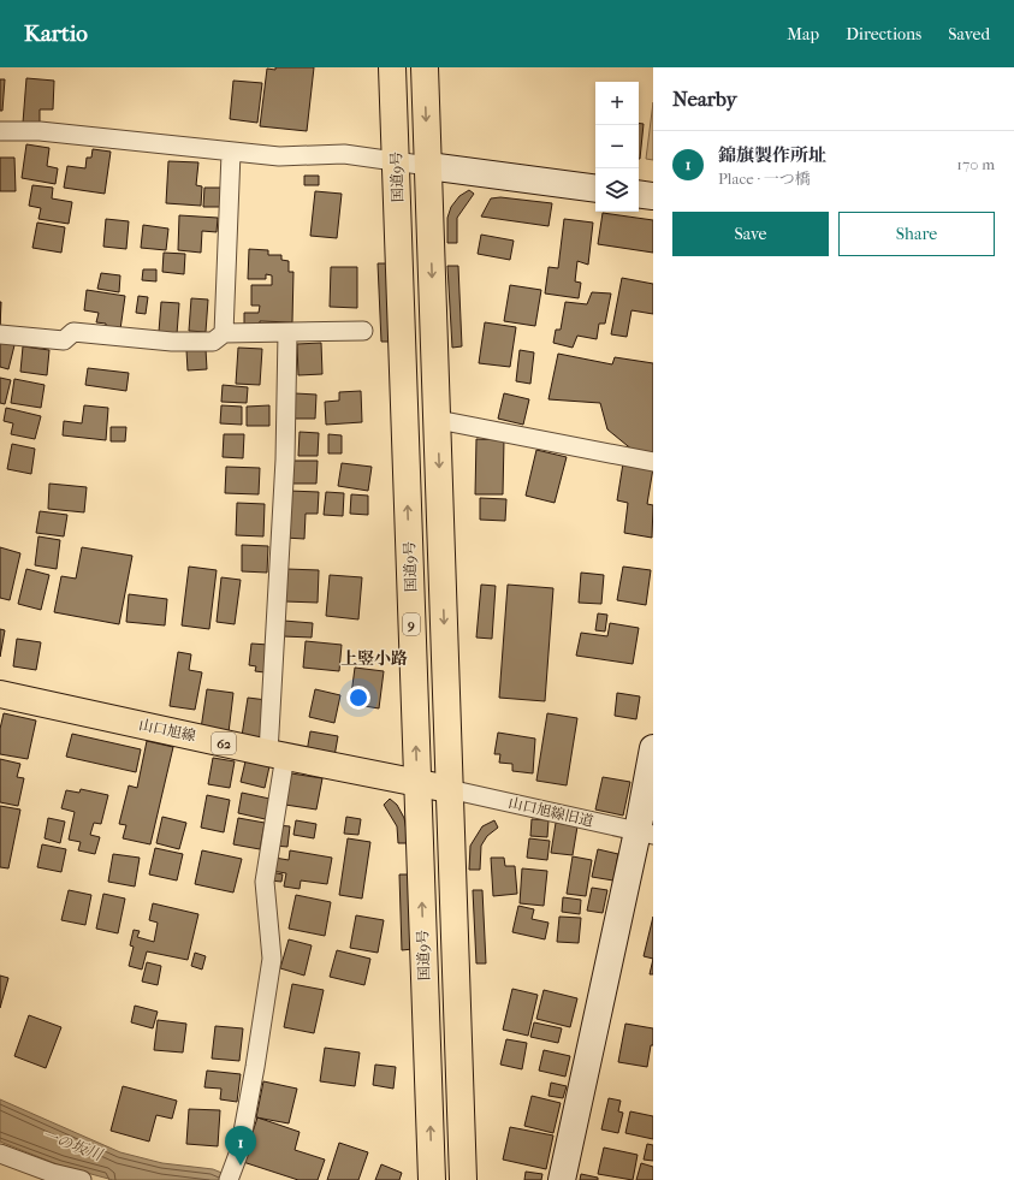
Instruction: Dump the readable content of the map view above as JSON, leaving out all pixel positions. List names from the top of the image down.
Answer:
{
  "streets": {
    "main road": [
      "国道9号",
      "9",
      "山口旭線",
      "62"
    ],
    "street": ["山口旭線旧道"]
  },
  "crossings": [
    ["国道9号", "山口旭線"],
    ["山口旭線", "山口旭線旧道"]
  ],
  "districts": ["上竪小路"],
  "water": ["一の坂川"],
  "page": {
    "header": "Kartio",
    "nav": ["Map", "Directions", "Saved"],
    "heading": "Nearby",
    "map_buttons": ["+", "−"],
    "list": [
      {
        "mark": "1",
        "name": "錦旗製作所址",
        "note": "Place · 一つ橋",
        "value": "170 m"
      }
    ],
    "buttons": ["Save", "Share"],
    "pins": "1"
  }
}
